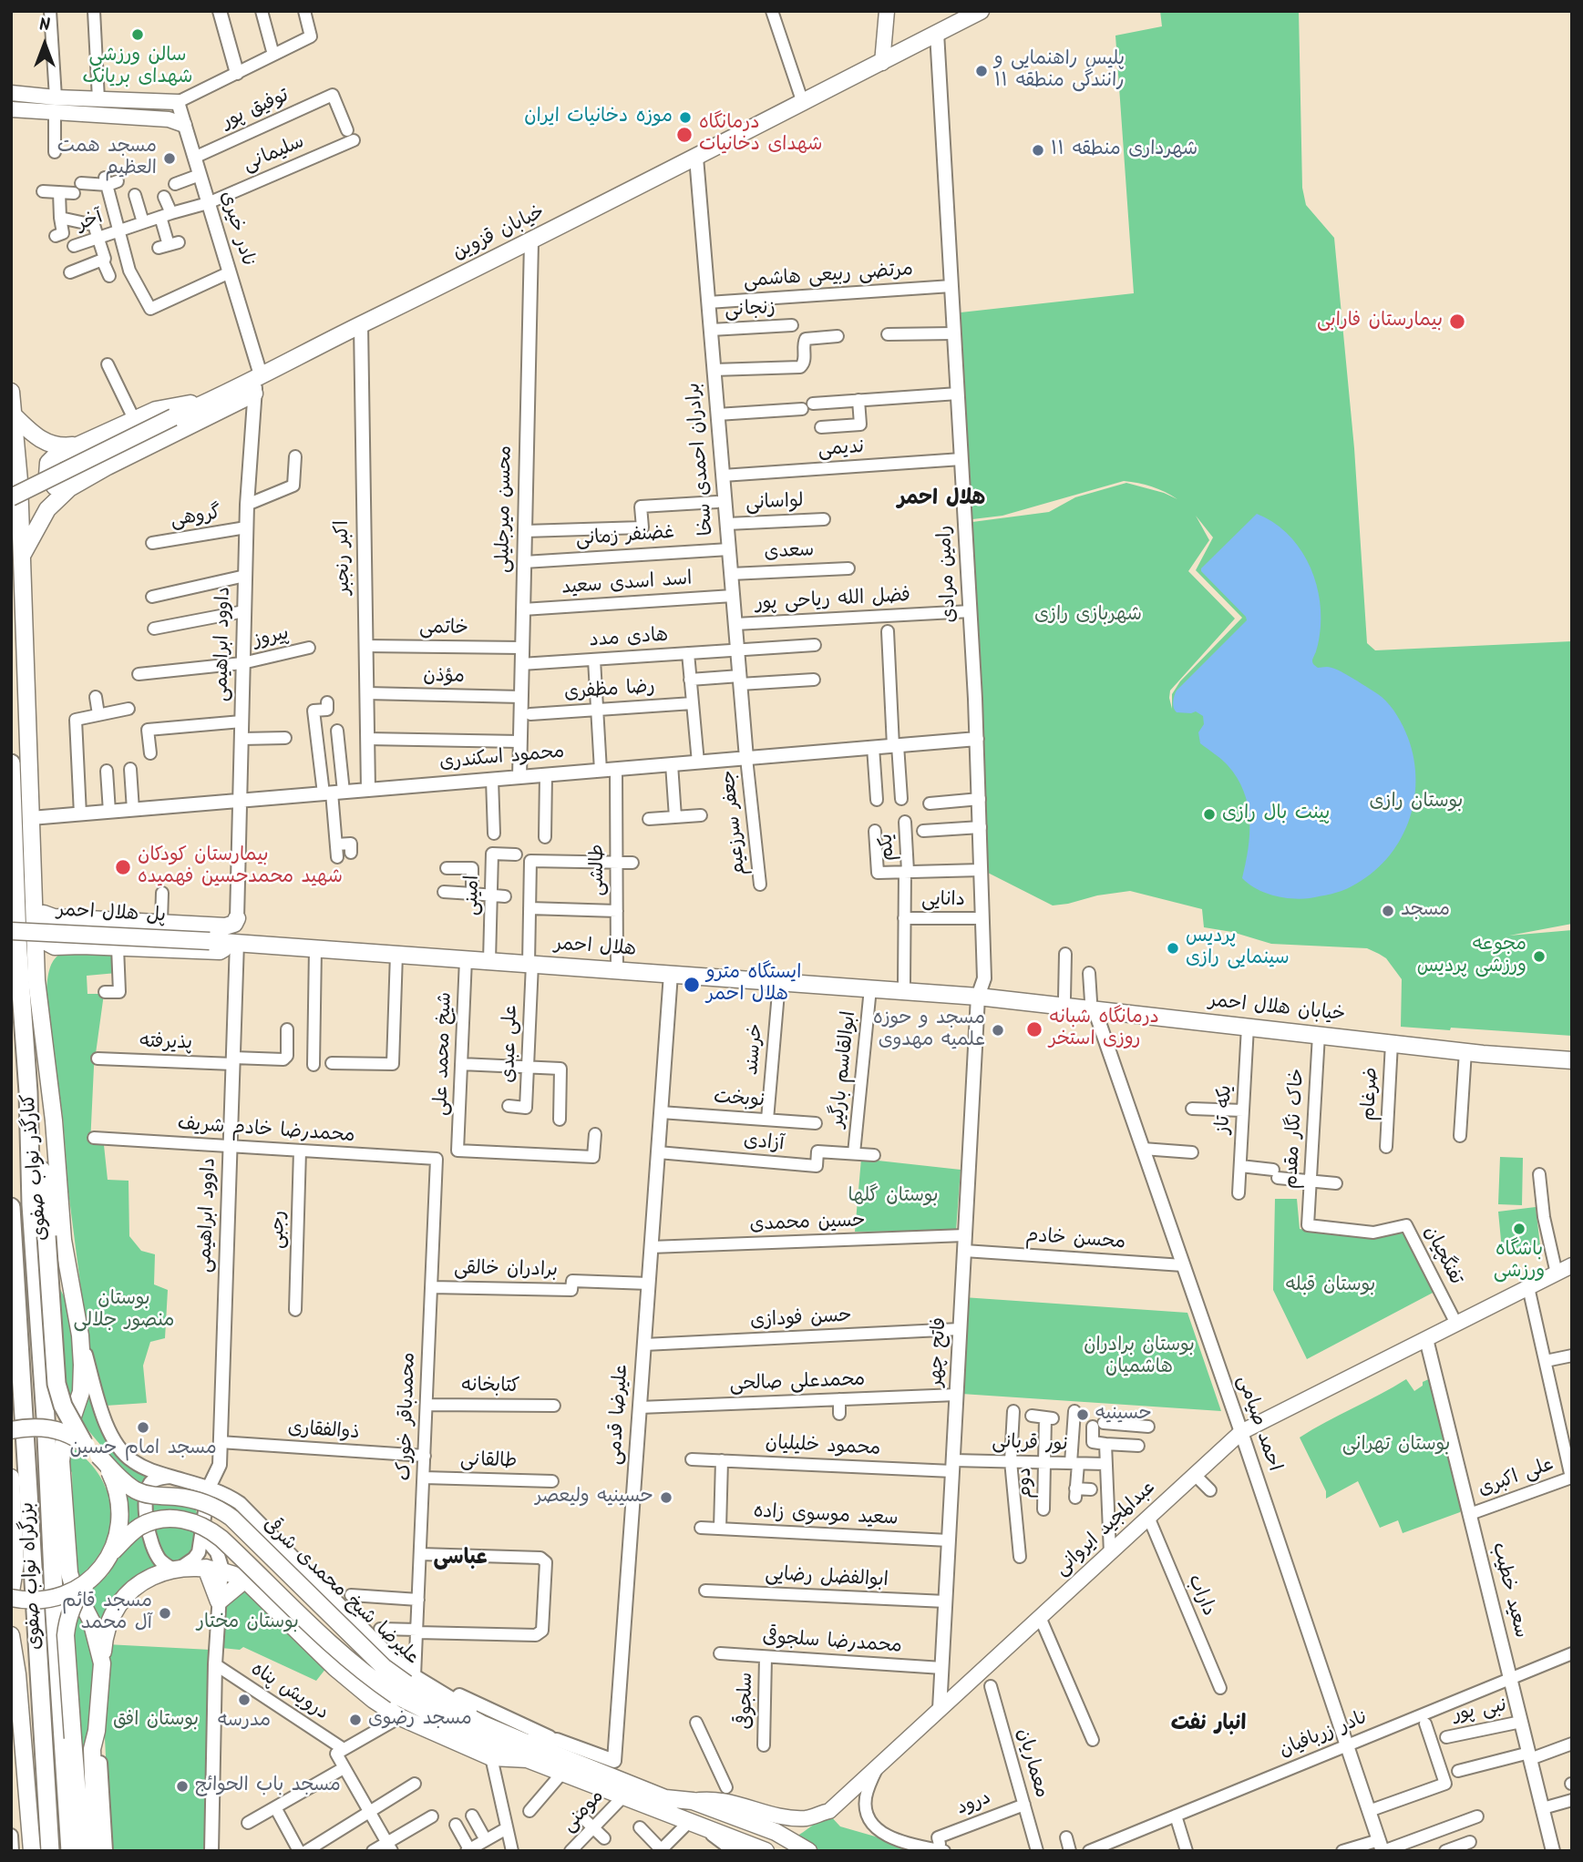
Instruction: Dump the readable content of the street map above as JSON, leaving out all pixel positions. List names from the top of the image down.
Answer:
{
  "streets": {
    "highway": ["بزرگراه نواب صفوی"],
    "main road": [
      "خیابان قزوین",
      "پل هلال احمر",
      "هلال احمر",
      "خیابان هلال احمر",
      "کنارگذر نواب صفوی",
      "عبدالمجید ایروانی",
      "علیرضا شیخ محمدی شرقی"
    ],
    "street": [
      "توفیق پور",
      "سلیمانی",
      "آخر",
      "نادر خیری",
      "مرتضی ربیعی هاشمی",
      "زنجانی",
      "ندیمی",
      "برادران احمدی سخا",
      "لواسانی",
      "محسن میرجلیلی",
      "گروهی",
      "غضنفر زمانی",
      "سعدی",
      "اکبر رنجبر",
      "رامین مرادی",
      "اسد اسدی سعید",
      "فضل الله ریاحی پور",
      "خاتمی",
      "پیروز",
      "هادی مدد",
      "داوود ابراهیمی",
      "مؤذن",
      "رضا مظفری",
      "محمود اسکندری",
      "جعفر سرزعیم",
      "یکم",
      "طالشی",
      "امینی",
      "دانایی",
      "پذیرفته",
      "علی عبدی",
      "خرسند",
      "شیخ محمد علی",
      "ابوالقاسم بارگیر",
      "ضرغام",
      "نوبخت",
      "یکه تاز",
      "خاک‌ نگار‌ مقدم",
      "محمدرضا خادم شریف",
      "آزادی",
      "حسین محمدی",
      "رجبی",
      "محسن خادم",
      "تفنگچیان",
      "برادران خالقی",
      "حسن فودازی",
      "فاتح چهر",
      "محمدعلی صالحی",
      "کتابخانه",
      "علیرضا قدمی",
      "محمدباقر خورک",
      "احمد صیامی",
      "ذوالفقاری",
      "نور قربانی",
      "محمود خلیلیان",
      "طالقانی",
      "علی اکبری",
      "دوم",
      "سعید موسوی زاده",
      "ابوالفضل رضایی",
      "سعید خطیب",
      "داراب",
      "محمدرضا سلجوقی",
      "درویش پناه",
      "سلجوقی",
      "نبی پور",
      "نادر زربافیان",
      "معماریان",
      "درود",
      "مومنی"
    ]
  },
  "crossings": [
    ["توفیق پور", "سلیمانی"],
    ["توفیق پور", "نادر خیری"],
    ["سلیمانی", "آخر"],
    ["سلیمانی", "نادر خیری"],
    ["نادر خیری", "خیابان قزوین"],
    ["نادر خیری", "داوود ابراهیمی"],
    ["خیابان قزوین", "برادران احمدی سخا"],
    ["خیابان قزوین", "محسن میرجلیلی"],
    ["خیابان قزوین", "اکبر رنجبر"],
    ["خیابان قزوین", "رامین مرادی"],
    ["خیابان قزوین", "داوود ابراهیمی"],
    ["مرتضی ربیعی هاشمی", "برادران احمدی سخا"],
    ["مرتضی ربیعی هاشمی", "رامین مرادی"],
    ["زنجانی", "برادران احمدی سخا"],
    ["ندیمی", "برادران احمدی سخا"],
    ["ندیمی", "رامین مرادی"],
    ["برادران احمدی سخا", "لواسانی"],
    ["برادران احمدی سخا", "غضنفر زمانی"],
    ["برادران احمدی سخا", "سعدی"],
    ["برادران احمدی سخا", "اسد اسدی سعید"],
    ["برادران احمدی سخا", "فضل الله ریاحی پور"],
    ["برادران احمدی سخا", "هادی مدد"],
    ["برادران احمدی سخا", "محمود اسکندری"],
    ["برادران احمدی سخا", "جعفر سرزعیم"],
    ["محسن میرجلیلی", "غضنفر زمانی"],
    ["محسن میرجلیلی", "اسد اسدی سعید"],
    ["محسن میرجلیلی", "خاتمی"],
    ["محسن میرجلیلی", "هادی مدد"],
    ["محسن میرجلیلی", "مؤذن"],
    ["محسن میرجلیلی", "محمود اسکندری"],
    ["گروهی", "داوود ابراهیمی"],
    ["اکبر رنجبر", "خاتمی"],
    ["اکبر رنجبر", "مؤذن"],
    ["اکبر رنجبر", "محمود اسکندری"],
    ["رامین مرادی", "فضل الله ریاحی پور"],
    ["رامین مرادی", "محمود اسکندری"],
    ["رامین مرادی", "دانایی"],
    ["رامین مرادی", "هلال احمر"],
    ["رامین مرادی", "خیابان هلال احمر"],
    ["رامین مرادی", "فاتح چهر"],
    ["پیروز", "داوود ابراهیمی"],
    ["داوود ابراهیمی", "محمود اسکندری"],
    ["داوود ابراهیمی", "هلال احمر"],
    ["داوود ابراهیمی", "پذیرفته"],
    ["داوود ابراهیمی", "محمدرضا خادم شریف"],
    ["داوود ابراهیمی", "ذوالفقاری"],
    ["محمود اسکندری", "جعفر سرزعیم"],
    ["محمود اسکندری", "طالشی"],
    ["محمود اسکندری", "کنارگذر نواب صفوی"],
    ["یکم", "دانایی"],
    ["طالشی", "هلال احمر"],
    ["طالشی", "علی عبدی"],
    ["امینی", "هلال احمر"],
    ["پل هلال احمر", "هلال احمر"],
    ["هلال احمر", "خیابان هلال احمر"],
    ["هلال احمر", "علی عبدی"],
    ["هلال احمر", "خرسند"],
    ["هلال احمر", "شیخ محمد علی"],
    ["هلال احمر", "ابوالقاسم بارگیر"],
    ["هلال احمر", "فاتح چهر"],
    ["هلال احمر", "علیرضا قدمی"],
    ["خیابان هلال احمر", "ضرغام"],
    ["خیابان هلال احمر", "یکه تاز"],
    ["خیابان هلال احمر", "خاک‌ نگار‌ مقدم"],
    ["خیابان هلال احمر", "فاتح چهر"],
    ["خیابان هلال احمر", "احمد صیامی"],
    ["خرسند", "نوبخت"],
    ["ابوالقاسم بارگیر", "آزادی"],
    ["نوبخت", "علیرضا قدمی"],
    ["خاک‌ نگار‌ مقدم", "تفنگچیان"],
    ["محمدرضا خادم شریف", "رجبی"],
    ["محمدرضا خادم شریف", "محمدباقر خورک"],
    ["آزادی", "علیرضا قدمی"],
    ["حسین محمدی", "فاتح چهر"],
    ["حسین محمدی", "علیرضا قدمی"],
    ["محسن خادم", "فاتح چهر"],
    ["محسن خادم", "احمد صیامی"],
    ["تفنگچیان", "عبدالمجید ایروانی"],
    ["برادران خالقی", "علیرضا قدمی"],
    ["برادران خالقی", "محمدباقر خورک"],
    ["حسن فودازی", "فاتح چهر"],
    ["حسن فودازی", "علیرضا قدمی"],
    ["فاتح چهر", "محمدعلی صالحی"],
    ["فاتح چهر", "نور قربانی"],
    ["فاتح چهر", "محمود خلیلیان"],
    ["فاتح چهر", "سعید موسوی زاده"],
    ["فاتح چهر", "عبدالمجید ایروانی"],
    ["فاتح چهر", "ابوالفضل رضایی"],
    ["فاتح چهر", "محمدرضا سلجوقی"],
    ["محمدعلی صالحی", "علیرضا قدمی"],
    ["کتابخانه", "محمدباقر خورک"],
    ["علیرضا قدمی", "علیرضا شیخ محمدی شرقی"],
    ["محمدباقر خورک", "ذوالفقاری"],
    ["محمدباقر خورک", "طالقانی"],
    ["محمدباقر خورک", "علیرضا شیخ محمدی شرقی"],
    ["احمد صیامی", "عبدالمجید ایروانی"],
    ["احمد صیامی", "نادر زربافیان"],
    ["نور قربانی", "محمود خلیلیان"],
    ["نور قربانی", "دوم"],
    ["علی اکبری", "عبدالمجید ایروانی"],
    ["علی اکبری", "سعید خطیب"],
    ["عبدالمجید ایروانی", "سعید خطیب"],
    ["عبدالمجید ایروانی", "علیرضا شیخ محمدی شرقی"],
    ["عبدالمجید ایروانی", "داراب"],
    ["سعید خطیب", "نبی پور"],
    ["سعید خطیب", "نادر زربافیان"],
    ["علیرضا شیخ محمدی شرقی", "مومنی"],
    ["محمدرضا سلجوقی", "سلجوقی"],
    ["معماریان", "درود"]
  ],
  "districts": ["هلال احمر", "عباسی", "انبار نفت"],
  "parks": [
    "شهربازی رازی",
    "بوستان رازی",
    "بوستان گلها",
    "بوستان قبله",
    "بوستان منصور جلالی",
    "بوستان برادران هاشمیان",
    "بوستان تهرانی",
    "بوستان مختار",
    "بوستان افق"
  ],
  "places": [
    "سالن ورزشی شهدای بریانک",
    "پلیس راهنمایی و رانندگی منطقه ۱۱",
    "موزه دخانیات ایران",
    "درمانگاه شهدای دخانیات",
    "شهرداری منطقه ۱۱",
    "مسجد همت العظیم",
    "بیمارستان فارابی",
    "پینت بال رازی",
    "بیمارستان کودکان شهید محمدحسین فهمیده",
    "مسجد",
    "پردیس سینمایی رازی",
    "مجوعه ورزشی پردیس",
    "ایستگاه مترو هلال احمر",
    "درمانگاه شبانه روزی استخر",
    "مسجد و حوزه علمیه مهدوی",
    "باشگاه ورزشی",
    "حسینیه",
    "مسجد امام حسین",
    "حسینیه ولیعصر",
    "مسجد قائم آل محمد",
    "مدرسه",
    "مسجد رضوی",
    "مسجد باب الحوائج"
  ],
  "north": "top"
}
